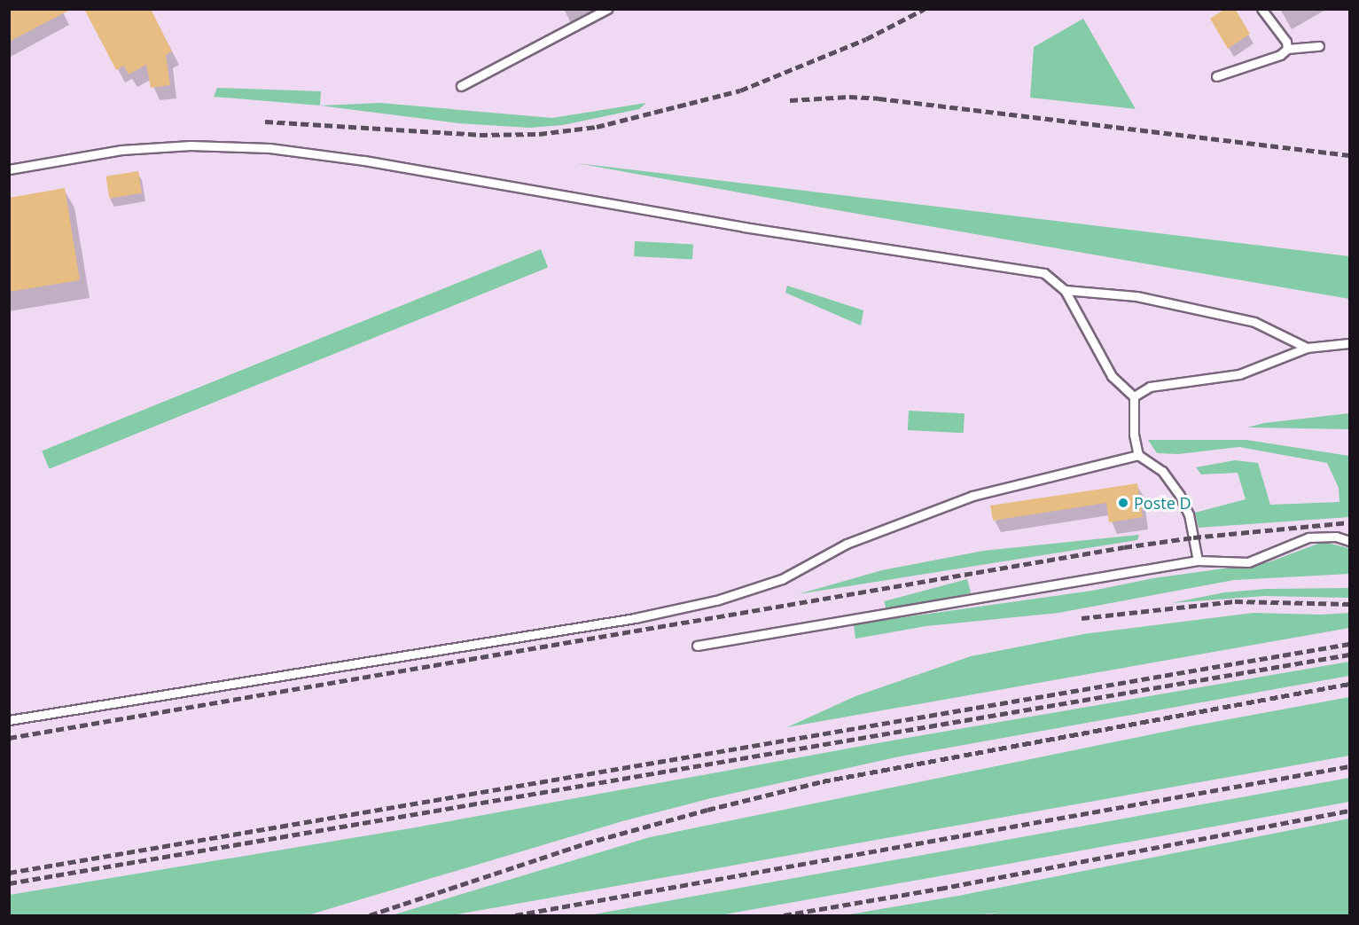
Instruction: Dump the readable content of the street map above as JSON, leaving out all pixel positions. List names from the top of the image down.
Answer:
{
  "places": ["Poste D"]
}
